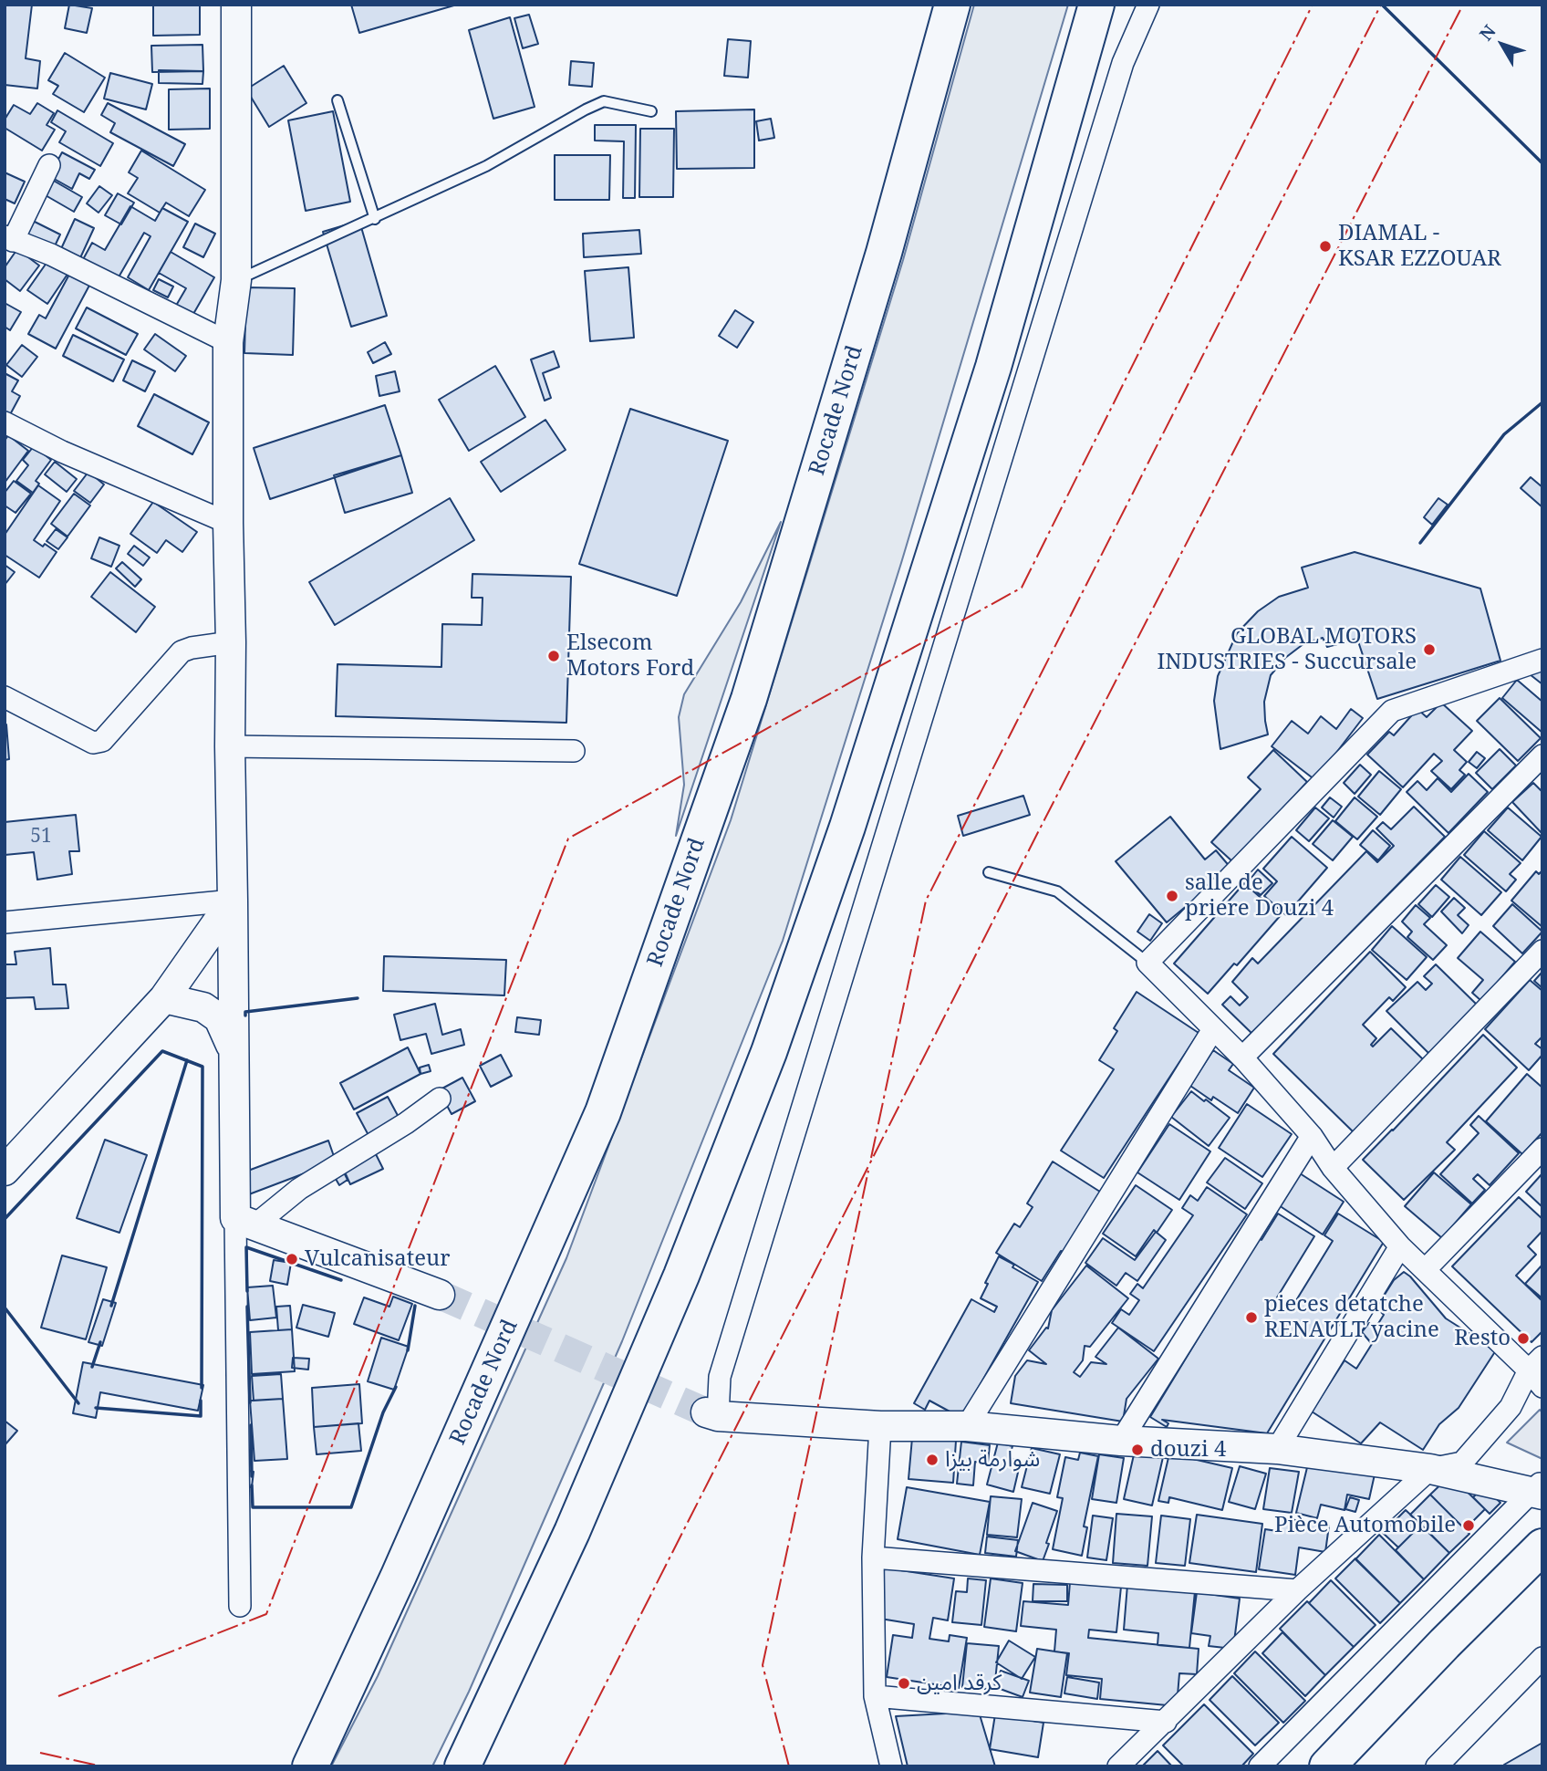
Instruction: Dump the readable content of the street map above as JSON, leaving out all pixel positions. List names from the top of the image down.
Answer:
{
  "streets": {
    "highway": ["Rocade Nord"]
  },
  "places": [
    "DIAMAL - KSAR EZZOUAR",
    "GLOBAL MOTORS INDUSTRIES - Succursale",
    "Elsecom Motors Ford",
    "salle de priere Douzi 4",
    "Vulcanisateur",
    "pieces detatche RENAULT yacine",
    "Resto",
    "douzi 4",
    "شوارمة بيزا",
    "Pièce Automobile",
    "كرقد امين"
  ],
  "house_numbers": ["51"],
  "north": "top left"
}
